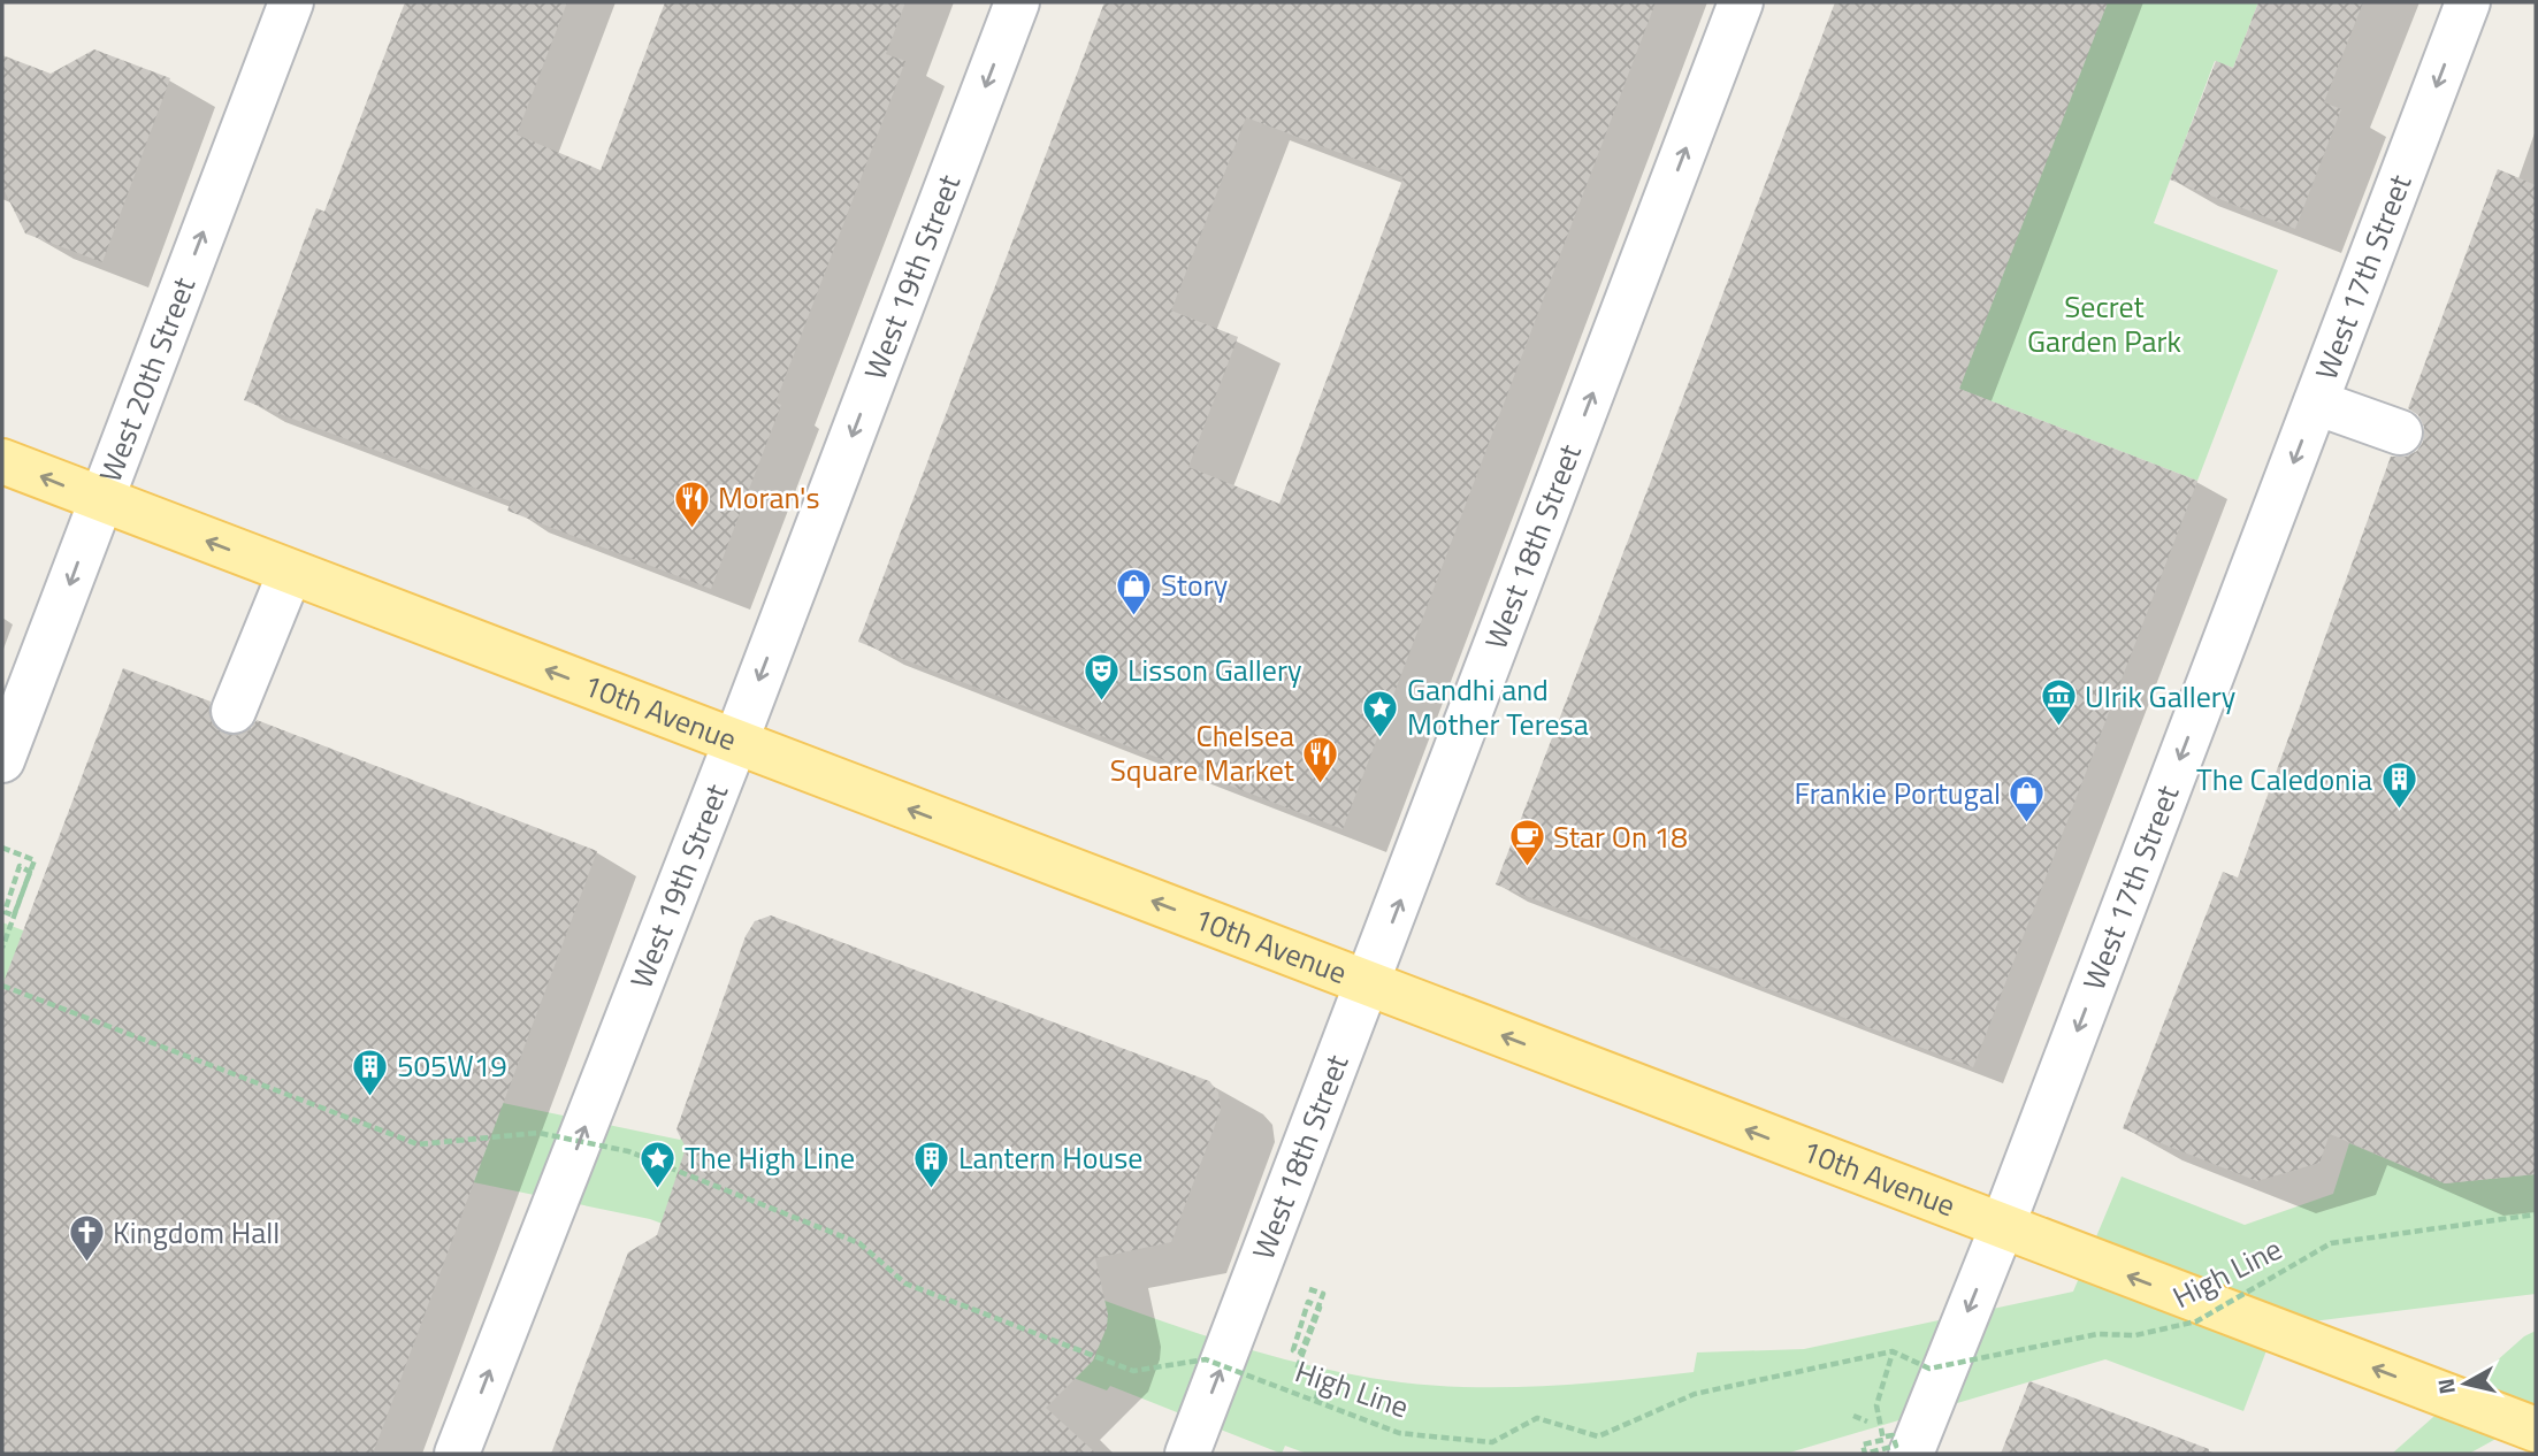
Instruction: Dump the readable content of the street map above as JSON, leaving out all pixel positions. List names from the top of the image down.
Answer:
{
  "streets": {
    "main road": ["10th Avenue"],
    "street": [
      "West 17th Street",
      "West 19th Street",
      "West 20th Street",
      "West 18th Street"
    ],
    "path": ["High Line"]
  },
  "crossings": [
    ["West 17th Street", "10th Avenue"],
    ["West 19th Street", "10th Avenue"],
    ["West 20th Street", "10th Avenue"],
    ["West 18th Street", "10th Avenue"]
  ],
  "one_way": ["West 17th Street", "West 18th Street", "10th Avenue"],
  "parks": ["Secret Garden Park"],
  "places": {
    "restaurant": ["Moran's", "Chelsea Square Market"],
    "shop": ["Story", "Frankie Portugal"],
    "theatre": ["Lisson Gallery"],
    "museum": ["Ulrik Gallery"],
    "place": ["Gandhi and Mother Teresa", "The High Line"],
    "building": ["The Caledonia", "505W19", "Lantern House"],
    "cafe": ["Star On 18"],
    "church": ["Kingdom Hall"]
  },
  "north": "left"
}
